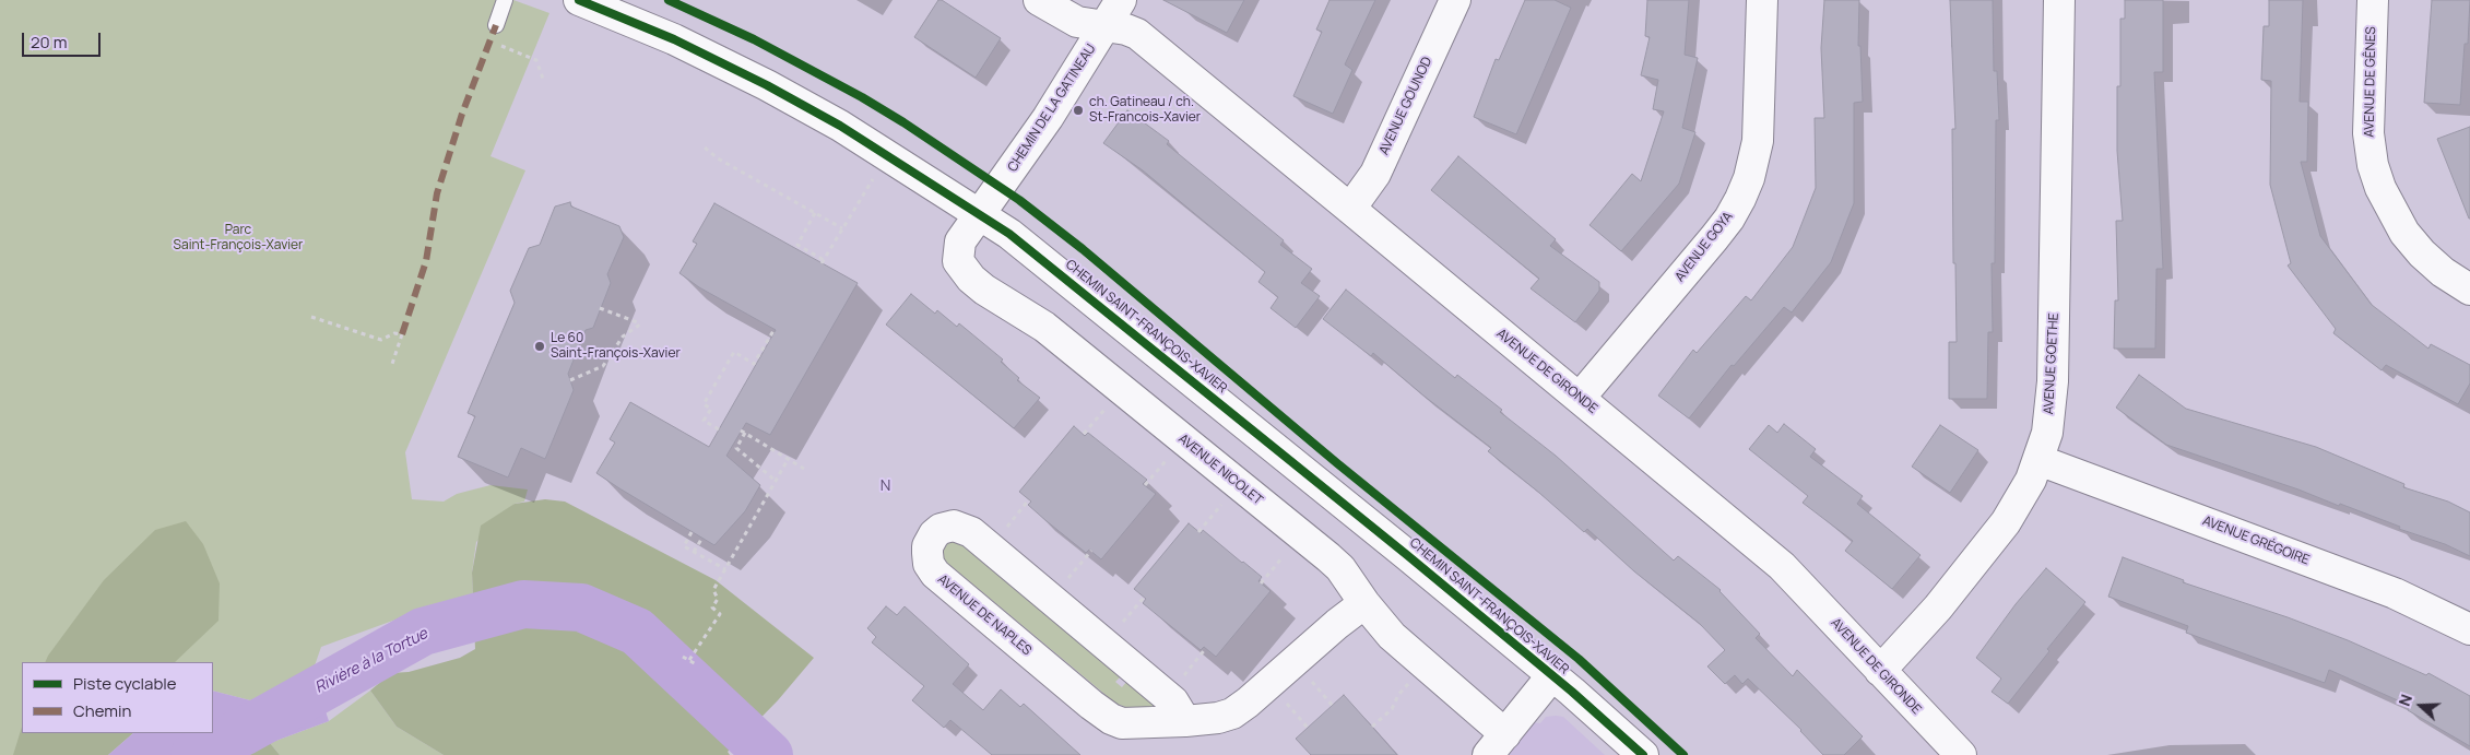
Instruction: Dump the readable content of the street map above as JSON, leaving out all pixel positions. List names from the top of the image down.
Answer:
{
  "streets": {
    "street": [
      "AVENUE DE GÊNES",
      "AVENUE GOUNOD",
      "CHEMIN DE LA GATINEAU",
      "AVENUE GOYA",
      "CHEMIN SAINT-FRANÇOIS-XAVIER",
      "AVENUE GOETHE",
      "AVENUE DE GIRONDE",
      "AVENUE NICOLET",
      "AVENUE GRÉGOIRE",
      "AVENUE DE NAPLES"
    ]
  },
  "crossings": [
    ["AVENUE GOUNOD", "AVENUE DE GIRONDE"],
    ["CHEMIN DE LA GATINEAU", "CHEMIN SAINT-FRANÇOIS-XAVIER"],
    ["CHEMIN DE LA GATINEAU", "AVENUE DE GIRONDE"],
    ["CHEMIN DE LA GATINEAU", "AVENUE NICOLET"],
    ["AVENUE GOYA", "AVENUE DE GIRONDE"],
    ["CHEMIN SAINT-FRANÇOIS-XAVIER", "AVENUE NICOLET"],
    ["AVENUE GOETHE", "AVENUE DE GIRONDE"],
    ["AVENUE GOETHE", "AVENUE GRÉGOIRE"],
    ["AVENUE NICOLET", "AVENUE DE NAPLES"]
  ],
  "districts": ["N"],
  "water": ["Rivière à la Tortue"],
  "parks": ["Parc Saint-François-Xavier"],
  "places": ["ch. Gatineau / ch. St-Francois-Xavier", "Le 60 Saint-François-Xavier"],
  "legend": ["Piste cyclable", "Chemin"],
  "scale_bar": "20 m",
  "north": "left"
}
